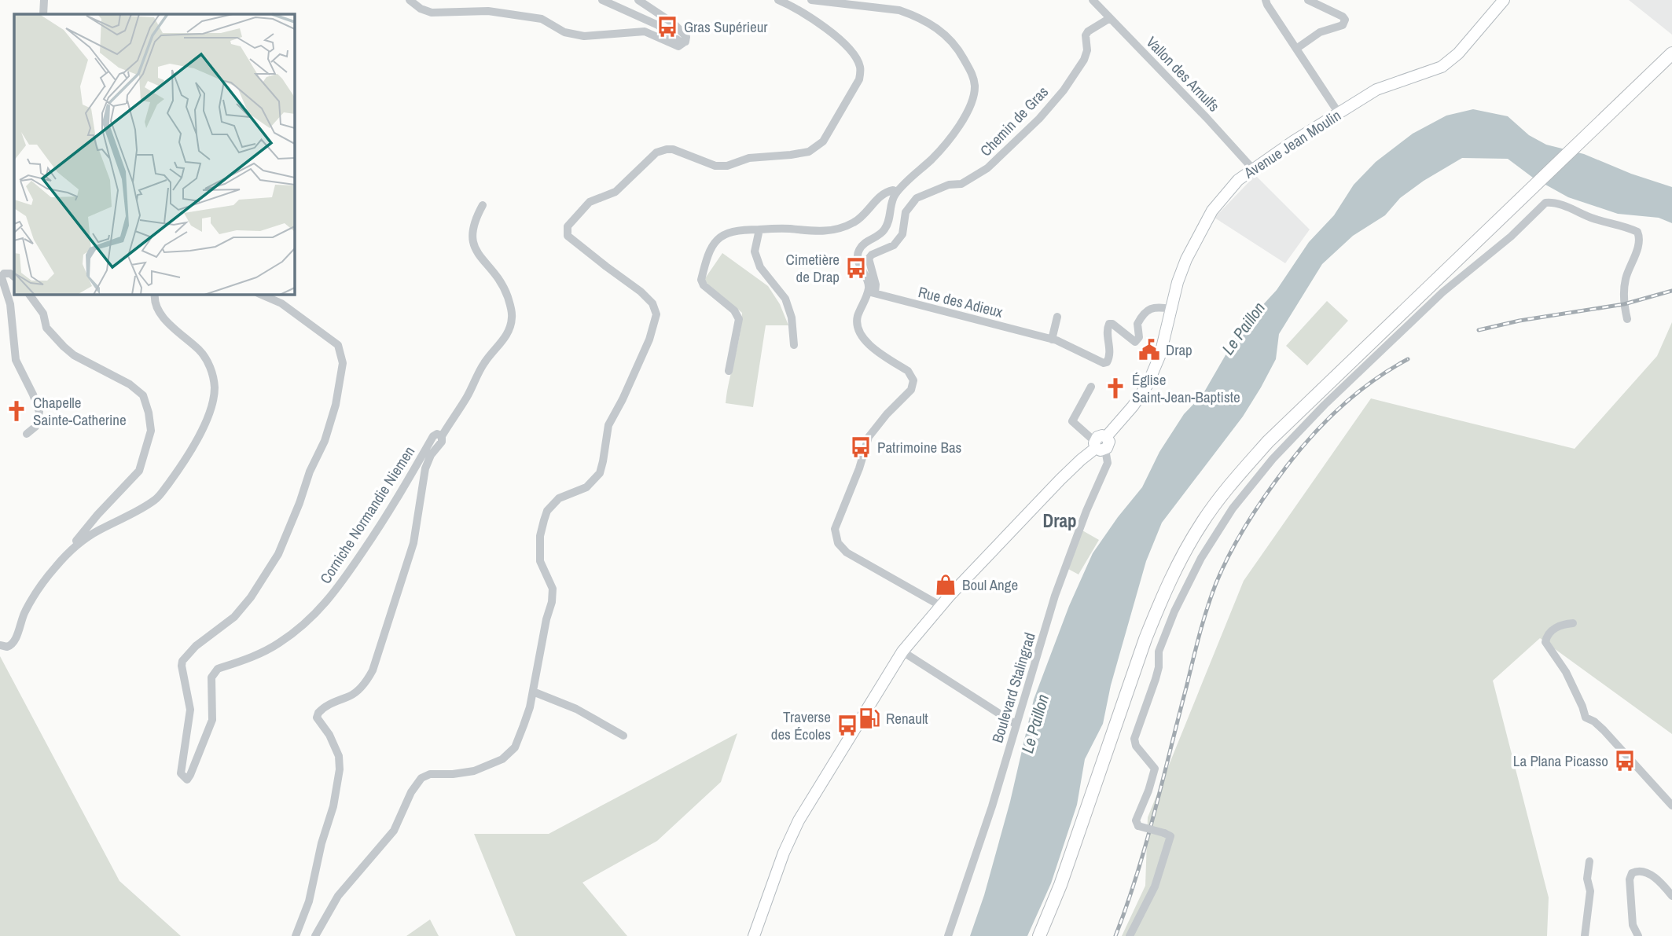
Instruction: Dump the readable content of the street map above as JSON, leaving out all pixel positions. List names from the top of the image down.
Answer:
{
  "streets": {
    "street": [
      "Vallon des Arnulfs",
      "Chemin de Gras",
      "Avenue Jean Moulin",
      "Rue des Adieux",
      "Corniche Normandie Niemen",
      "Boulevard Stalingrad"
    ]
  },
  "crossings": [
    ["Vallon des Arnulfs", "Chemin de Gras"],
    ["Vallon des Arnulfs", "Avenue Jean Moulin"],
    ["Chemin de Gras", "Rue des Adieux"],
    ["Avenue Jean Moulin", "Rue des Adieux"],
    ["Avenue Jean Moulin", "Boulevard Stalingrad"]
  ],
  "districts": ["Drap"],
  "water": ["Le Paillon"],
  "places": {
    "bus stop": [
      "Gras Supérieur",
      "Cimetière de Drap",
      "Patrimoine Bas",
      "Traverse des Écoles",
      "La Plana Picasso"
    ],
    "public building": ["Drap"],
    "church": ["Église Saint-Jean-Baptiste", "Chapelle Sainte-Catherine"],
    "shop": ["Boul Ange"],
    "fuel station": ["Renault"]
  }
}
